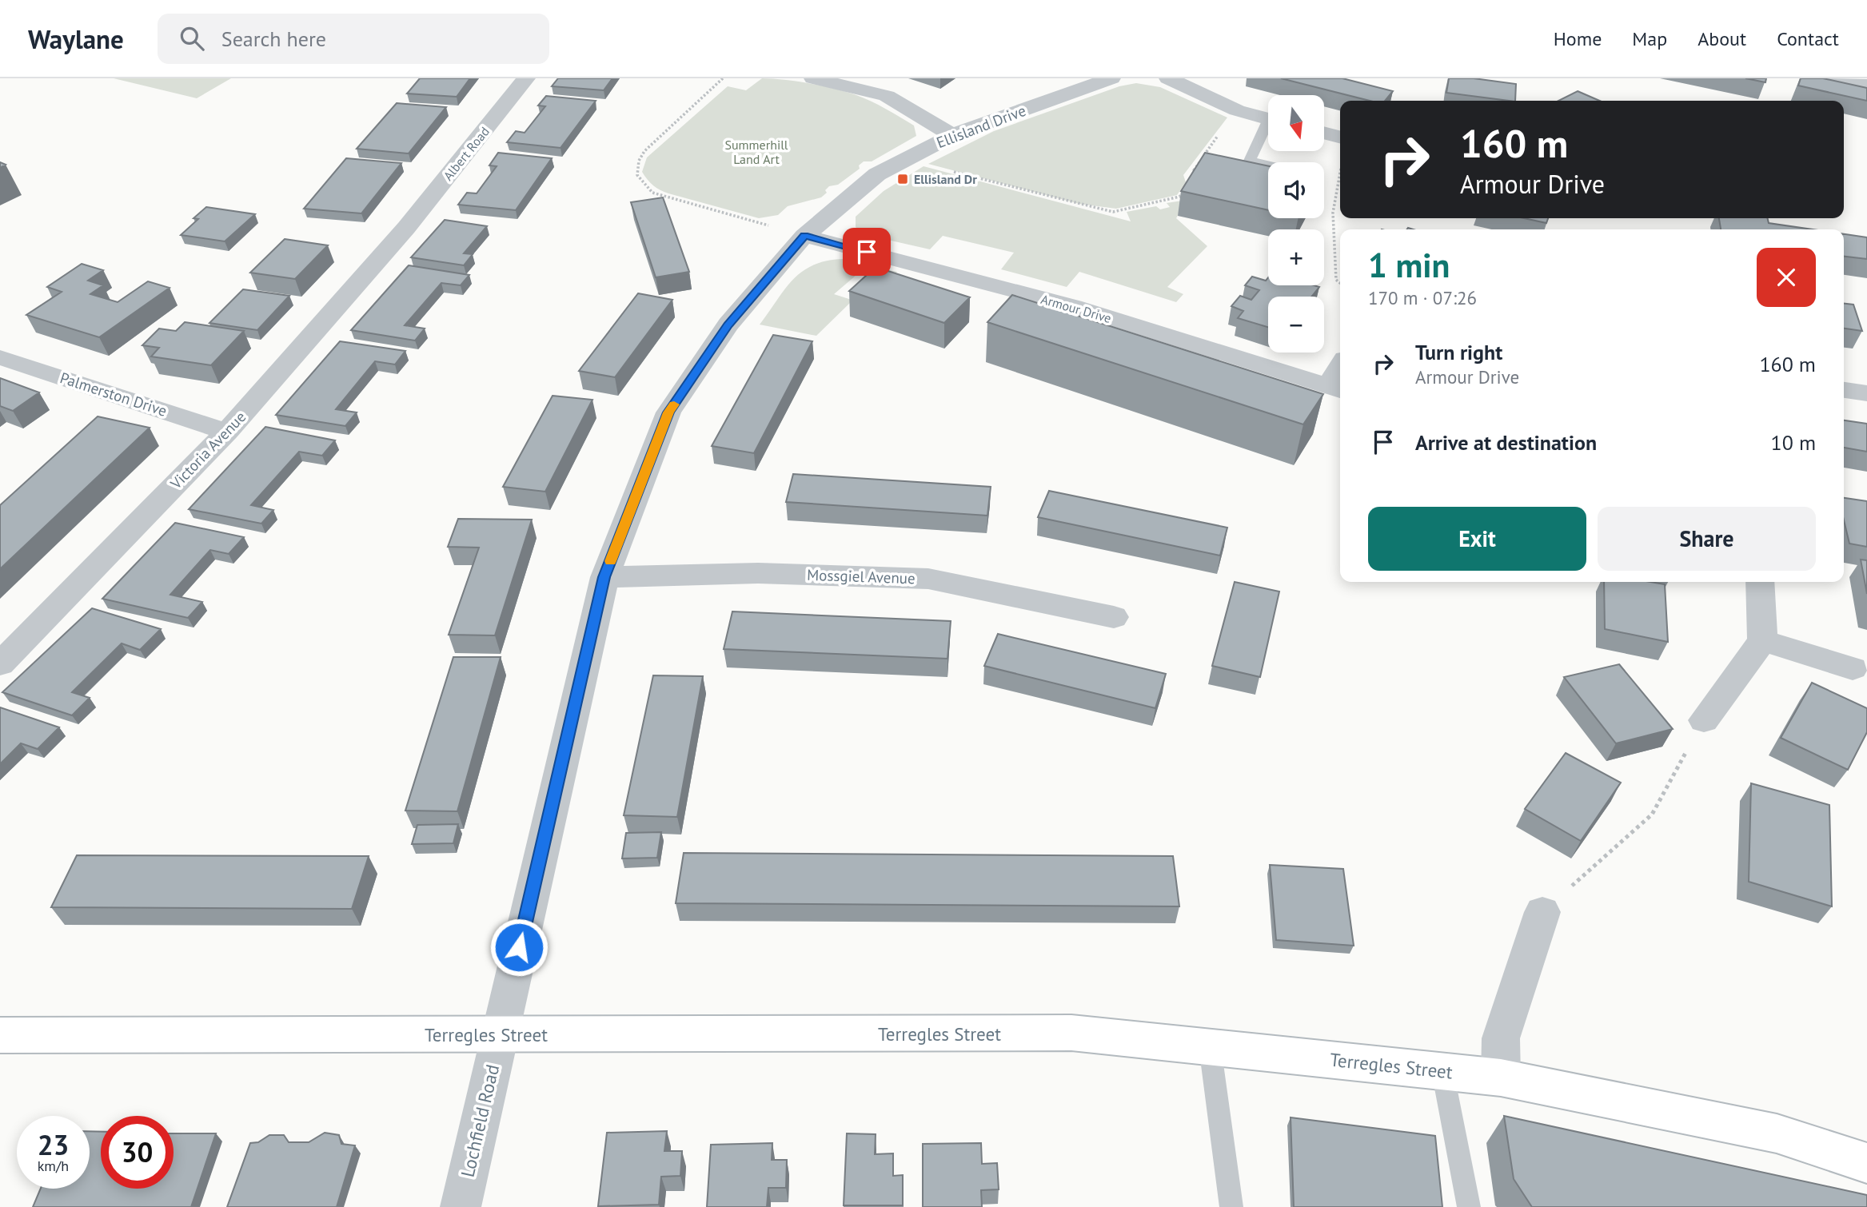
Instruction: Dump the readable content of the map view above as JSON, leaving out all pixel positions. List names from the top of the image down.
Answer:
{
  "streets": {
    "street": [
      "Ellisland Drive",
      "Albert Road",
      "Armour Drive",
      "Palmerston Drive",
      "Victoria Avenue",
      "Mossgiel Avenue",
      "Terregles Street",
      "Lochfield Road"
    ]
  },
  "crossings": [
    ["Ellisland Drive", "Armour Drive"],
    ["Ellisland Drive", "Mossgiel Avenue"],
    ["Ellisland Drive", "Terregles Street"],
    ["Ellisland Drive", "Lochfield Road"],
    ["Albert Road", "Victoria Avenue"],
    ["Palmerston Drive", "Victoria Avenue"],
    ["Terregles Street", "Lochfield Road"]
  ],
  "parks": ["Summerhill Land Art"],
  "places": {
    "transit": ["Ellisland Dr"]
  },
  "north": "bottom",
  "page": {
    "header": "Waylane",
    "search": "Search here",
    "nav": [
      "Home",
      "Map",
      "About",
      "Contact"
    ],
    "map_buttons": ["+", "−"],
    "turn": ["160 m", "Armour Drive"],
    "heading": ["1 min", "170 m · 07:26"],
    "list": [
      {
        "name": "Turn right",
        "note": "Armour Drive",
        "value": "160 m"
      },
      {
        "name": "Arrive at destination",
        "value": "10 m"
      }
    ],
    "buttons": ["Exit", "Share"],
    "speed": "23 km/h",
    "limit": "30"
  }
}
